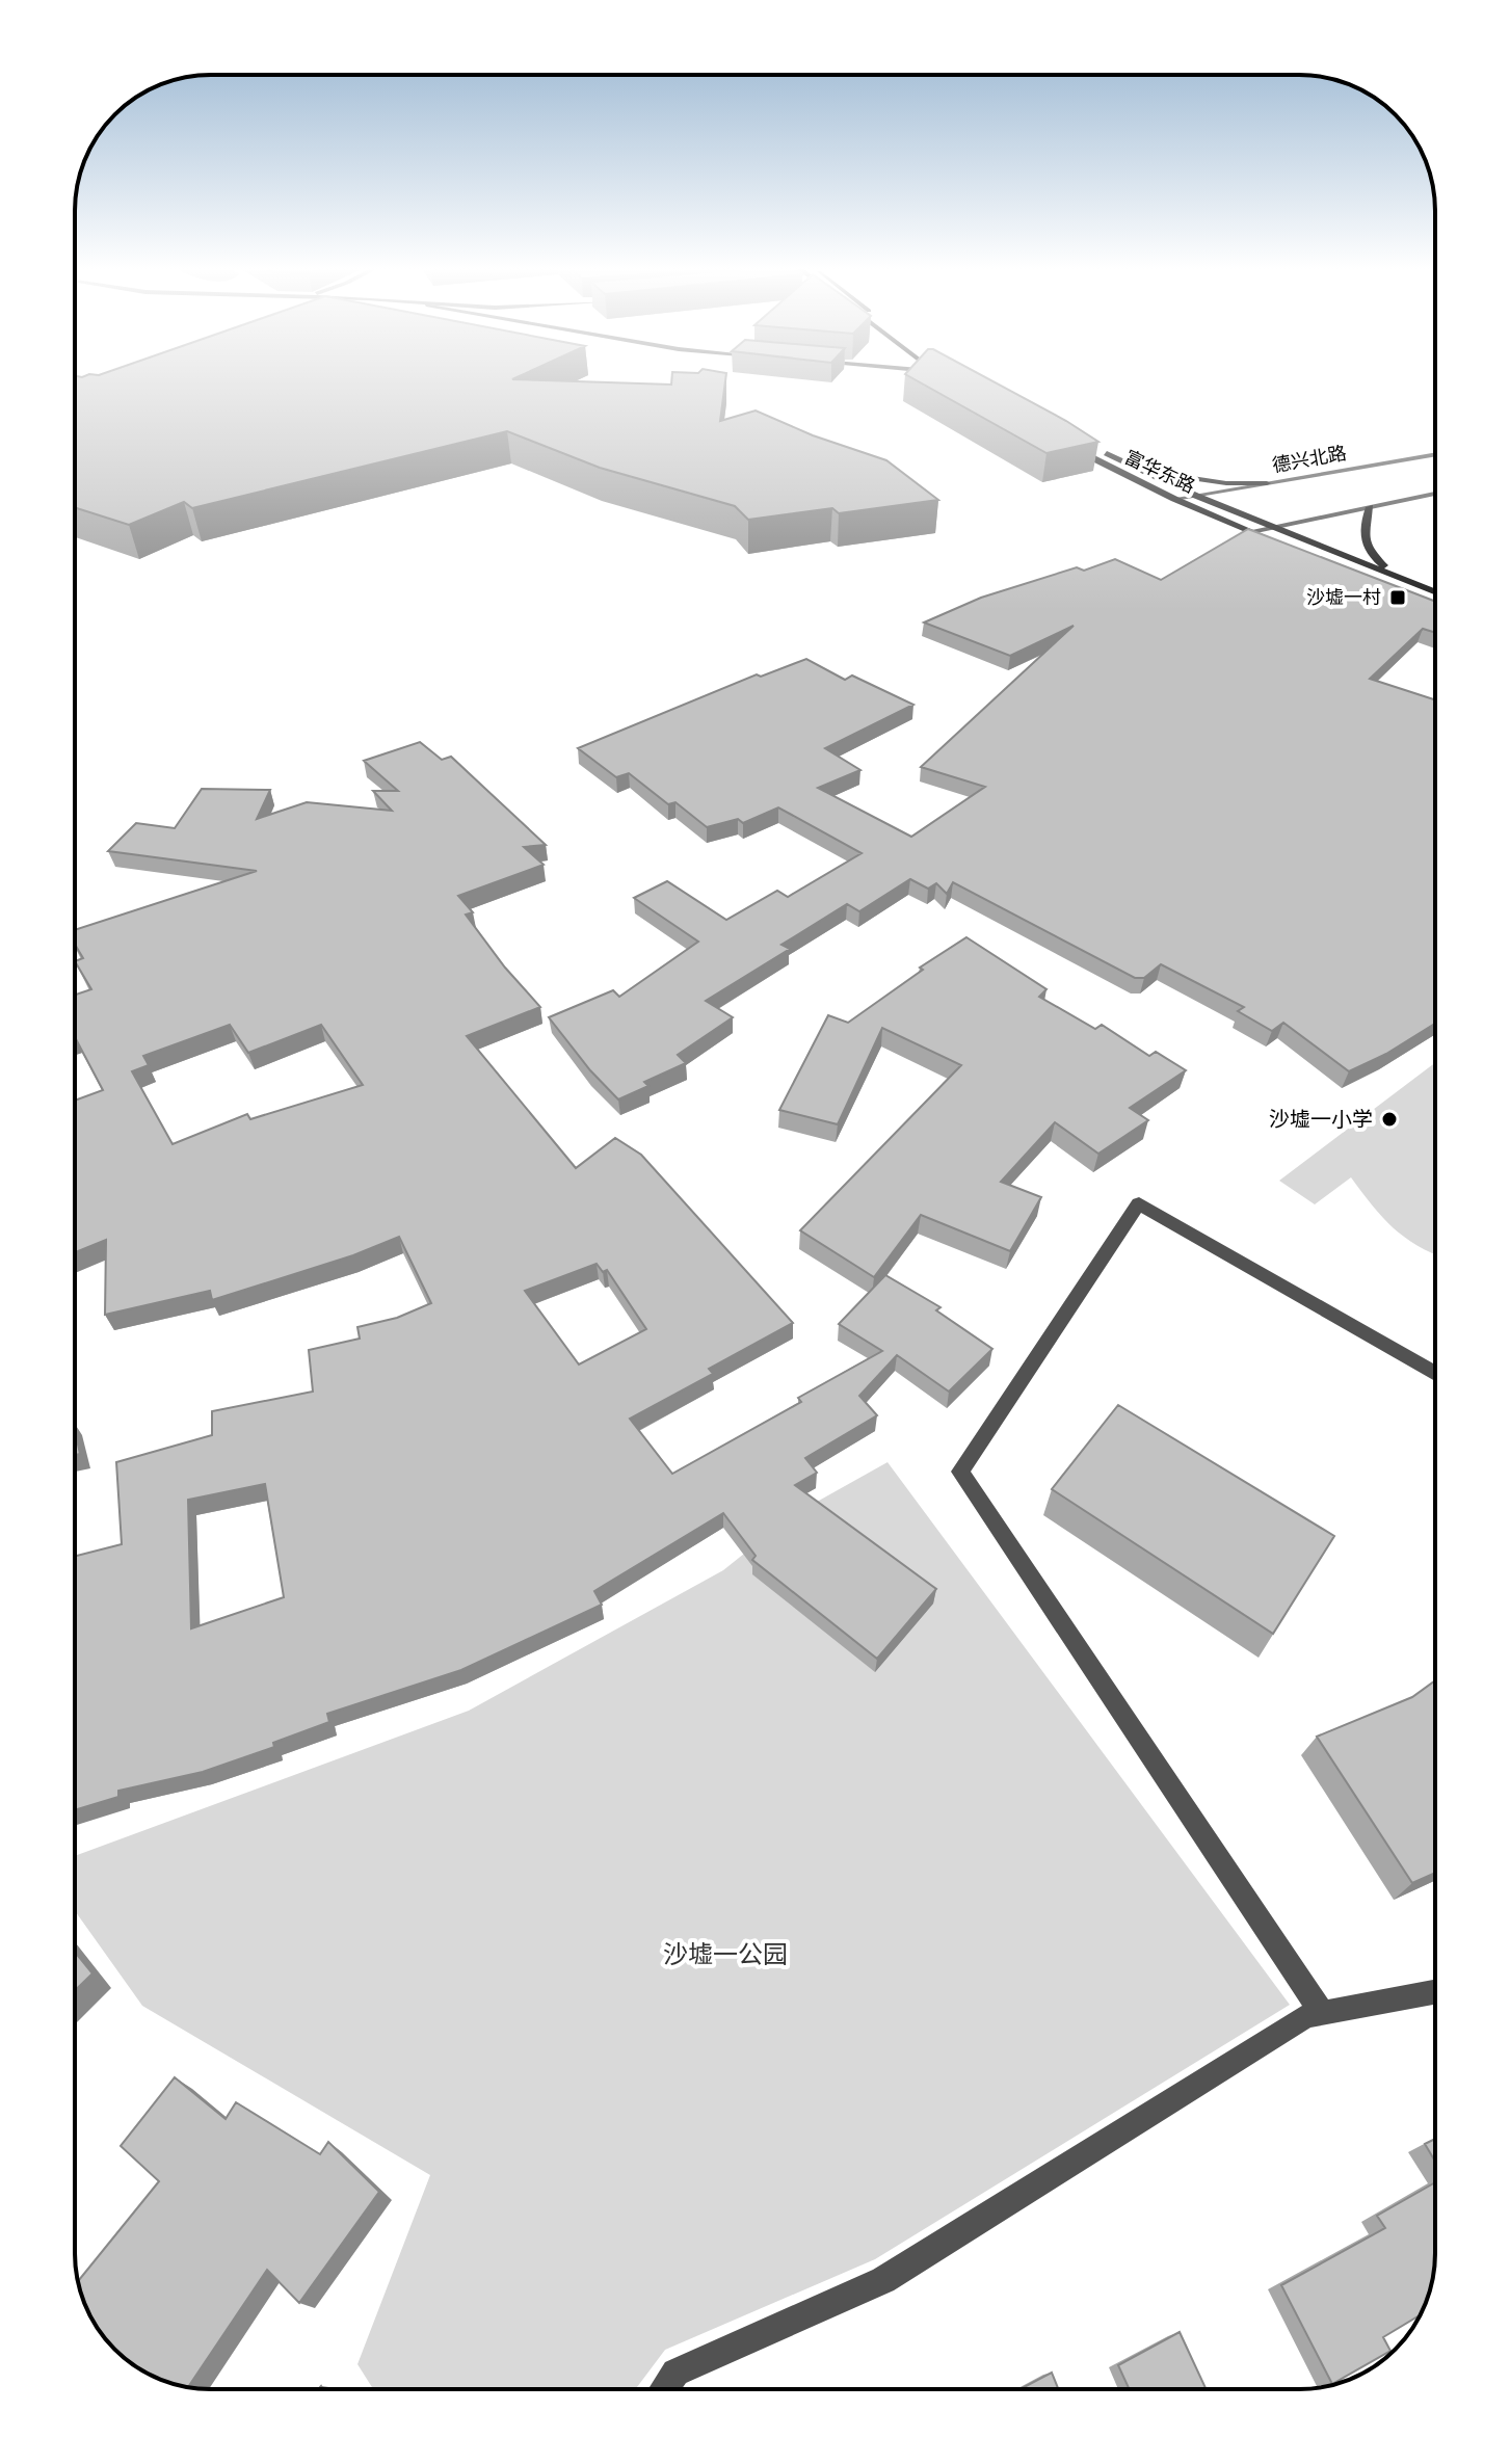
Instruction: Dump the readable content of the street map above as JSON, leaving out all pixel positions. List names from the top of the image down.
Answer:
{
  "streets": {
    "main road": ["富华东路"],
    "street": ["德兴北路"]
  },
  "crossings": [
    ["德兴北路", "富华东路"]
  ],
  "parks": ["沙墟一公园"],
  "places": {
    "transit": ["沙墟一村"],
    "other": ["沙墟一小学"]
  }
}
